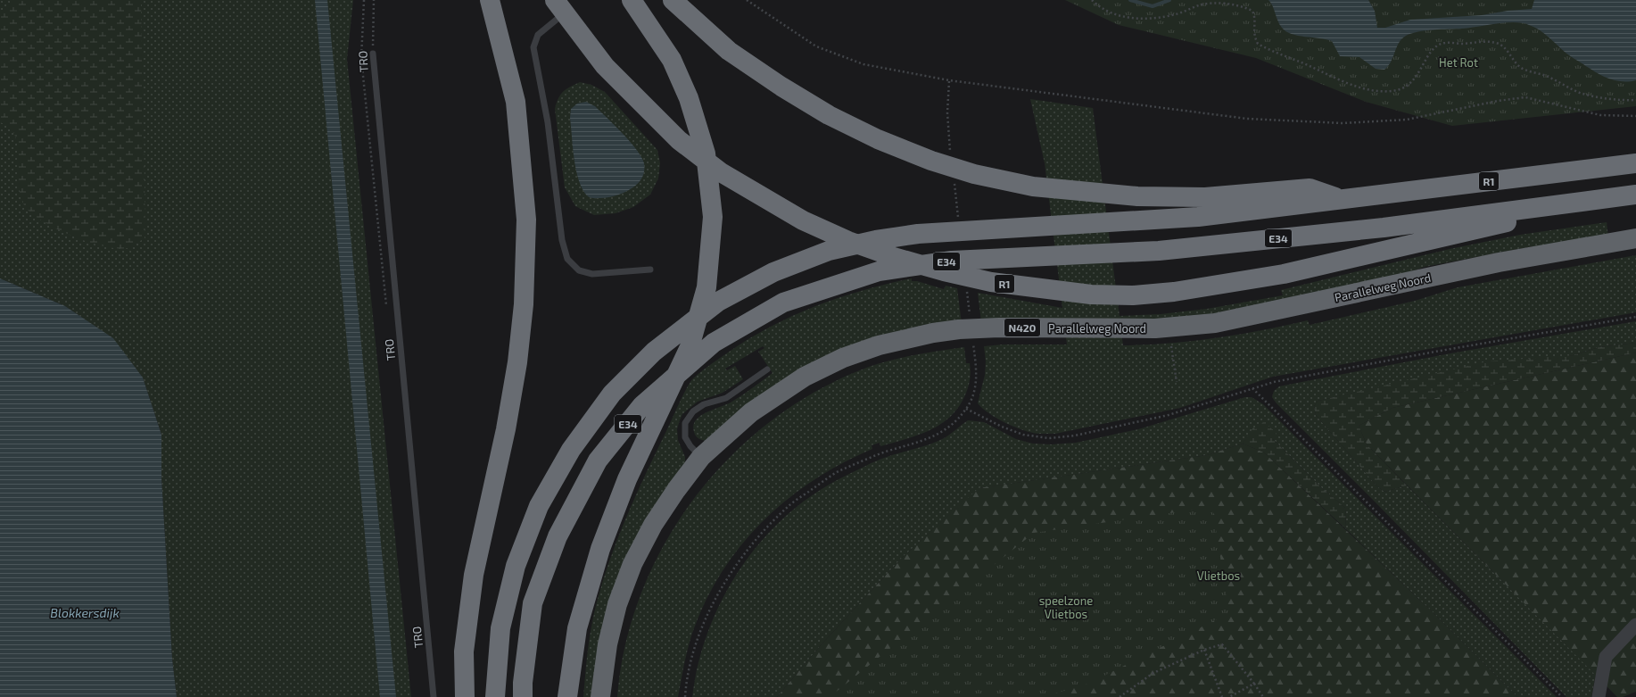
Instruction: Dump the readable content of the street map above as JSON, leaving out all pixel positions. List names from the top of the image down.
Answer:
{
  "streets": {
    "highway": [
      "R1",
      "E34",
      "Parallelweg Noord",
      "N420"
    ],
    "lane": ["TRO"]
  },
  "crossings": [
    ["R1", "E34"]
  ],
  "water": ["Blokkersdijk"],
  "parks": ["Het Rot", "Vlietbos", "speelzone Vlietbos"]
}
